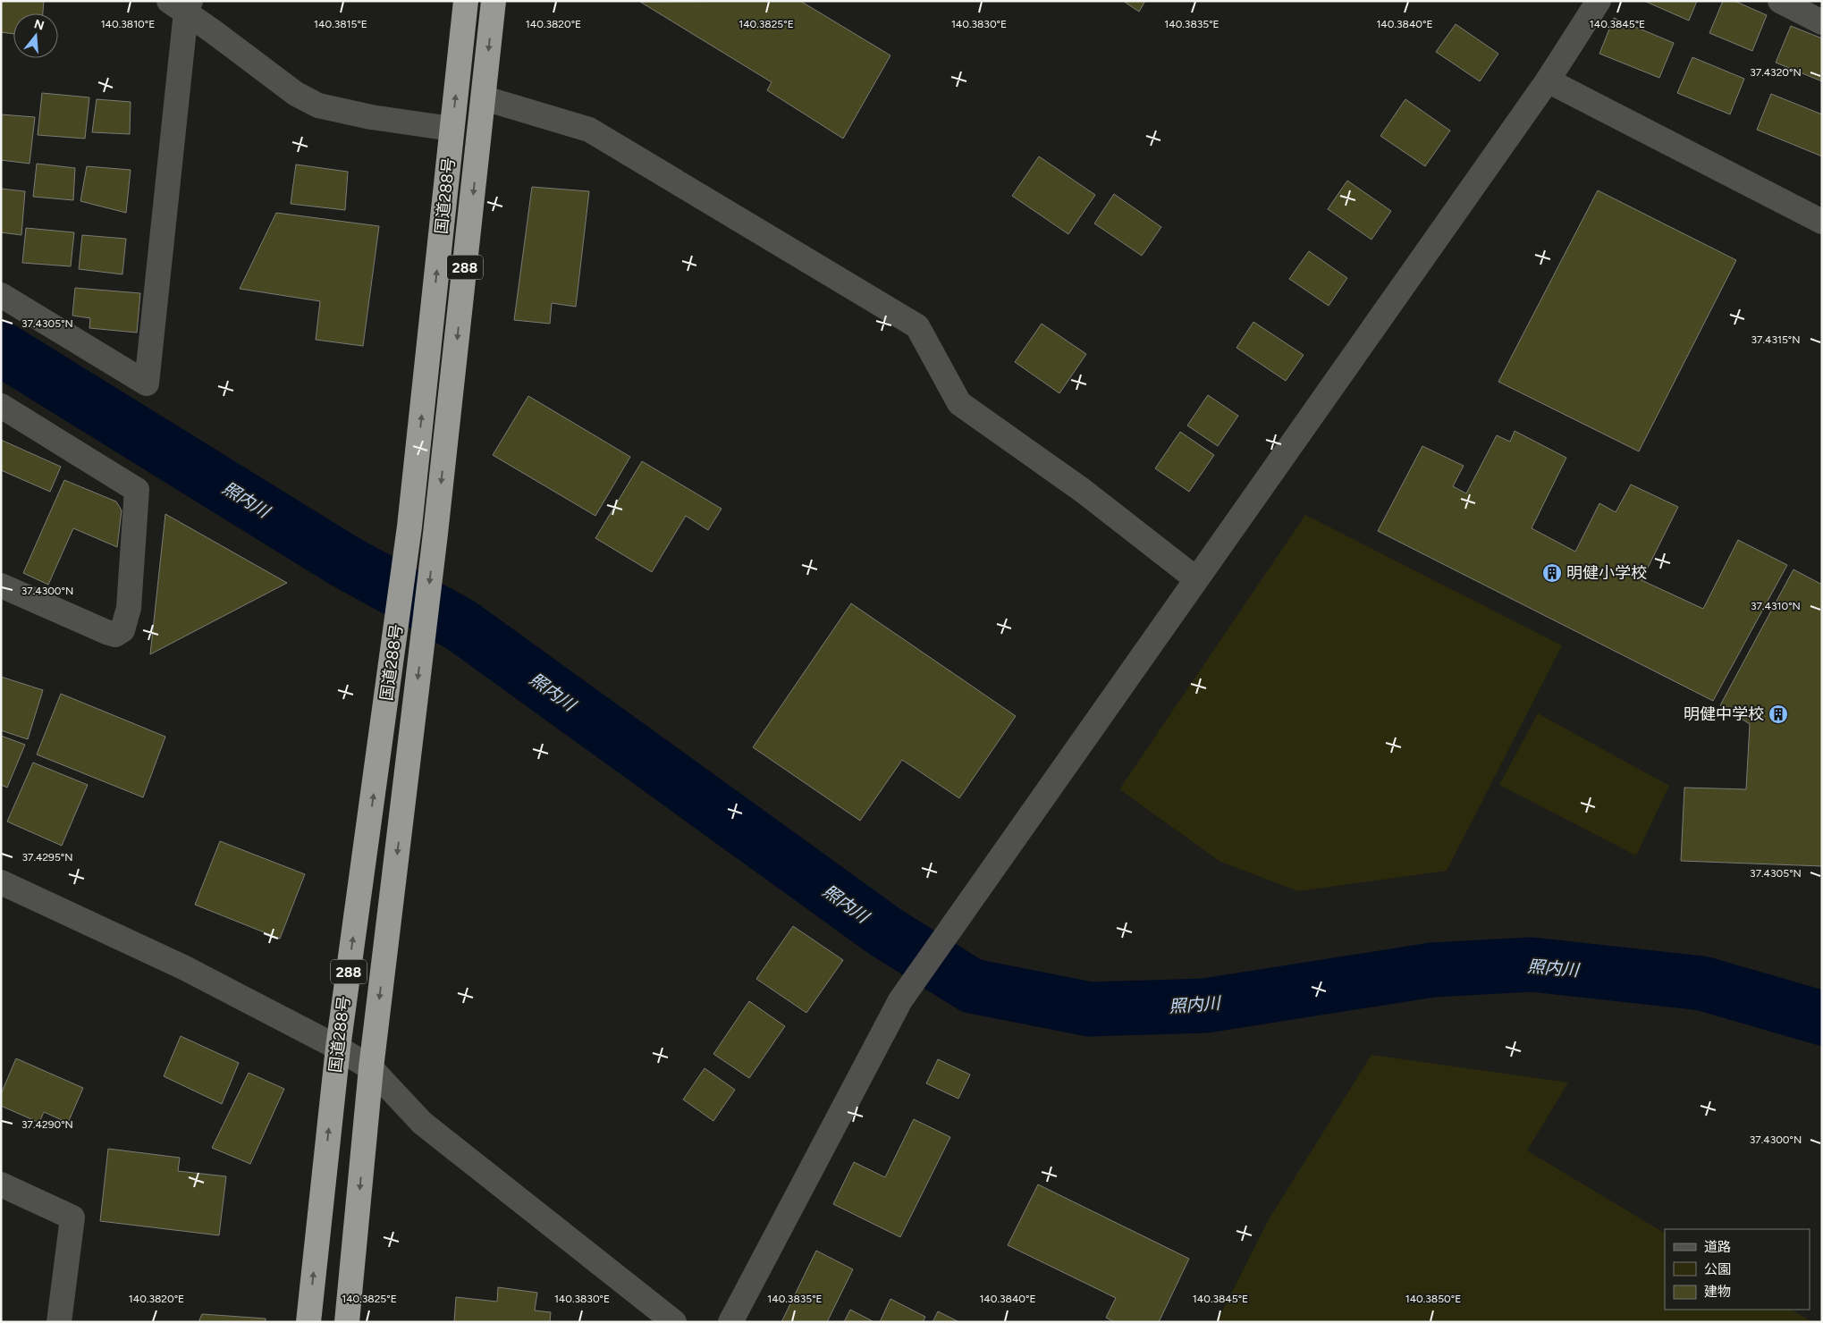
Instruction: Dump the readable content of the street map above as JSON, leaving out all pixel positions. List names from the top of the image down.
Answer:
{
  "streets": {
    "highway": ["国道288号", "288"]
  },
  "water": ["照内川"],
  "places": {
    "building": ["明健小学校", "明健中学校"]
  },
  "legend": ["道路", "公園", "建物"],
  "north": "top",
  "coordinates": [
    "140.3810°E",
    "140.3815°E",
    "140.3820°E",
    "140.3825°E",
    "140.3830°E",
    "140.3835°E",
    "140.3840°E",
    "140.3845°E",
    "37.4320°N",
    "37.4305°N",
    "37.4315°N",
    "37.4300°N",
    "37.4310°N",
    "37.4295°N",
    "37.4290°N",
    "140.3850°E"
  ]
}
